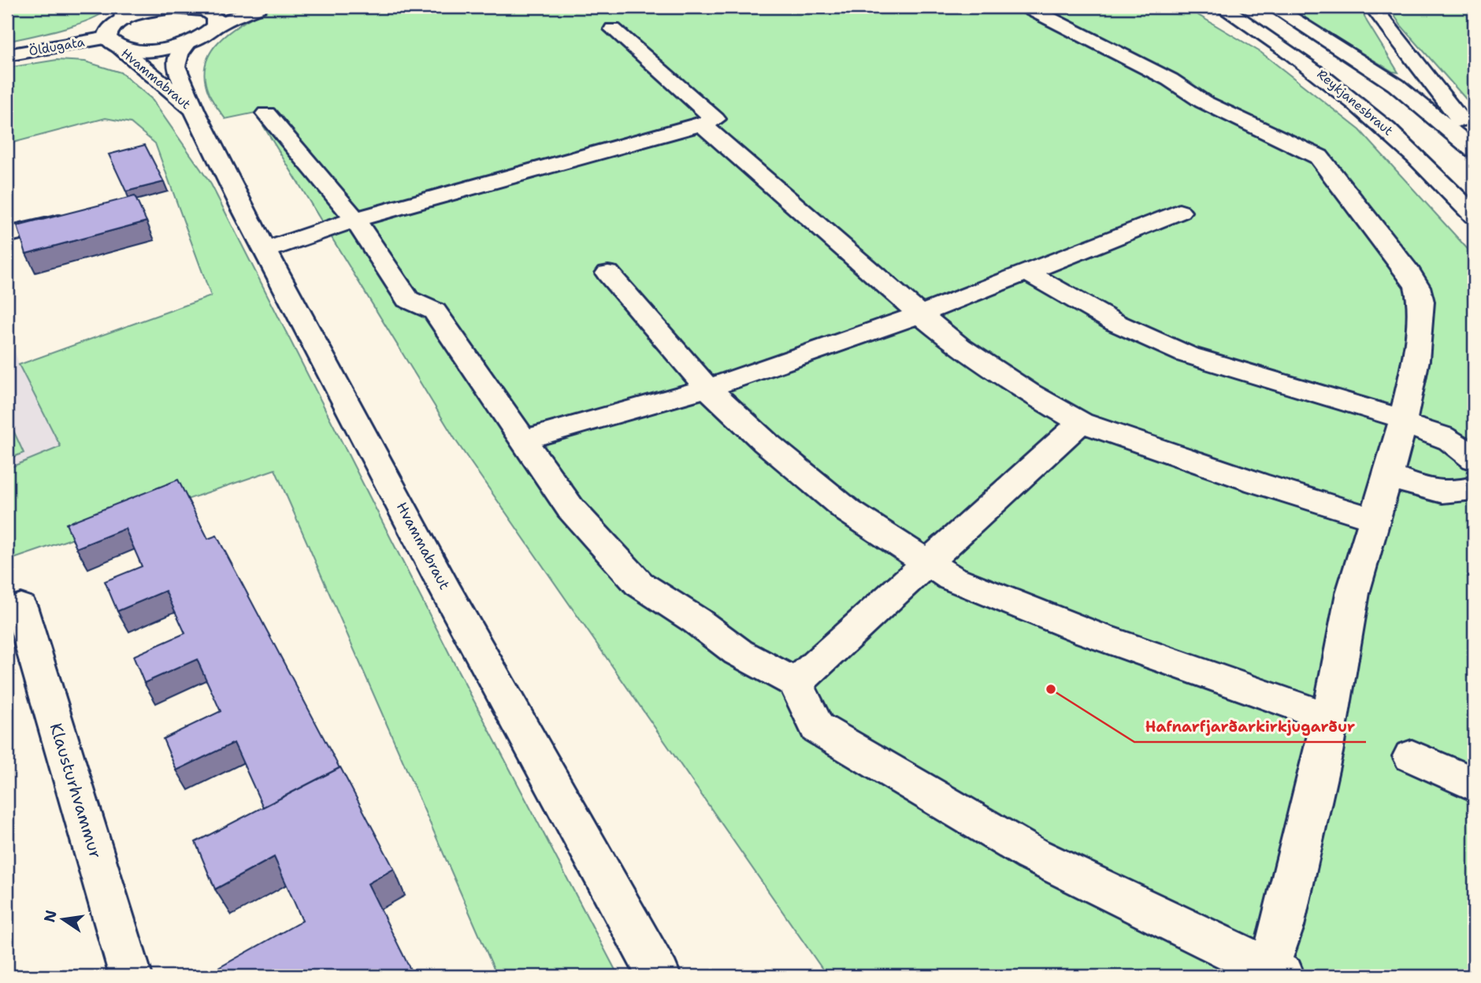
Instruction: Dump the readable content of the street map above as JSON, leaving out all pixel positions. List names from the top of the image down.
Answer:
{
  "streets": {
    "main road": [
      "Öldugata",
      "Hvammabraut",
      "Reykjanesbraut",
      "Klausturhvammur"
    ]
  },
  "crossings": [
    ["Öldugata", "Hvammabraut"]
  ],
  "places": ["Hafnarfjarðarkirkjugarður"],
  "north": "left"
}
